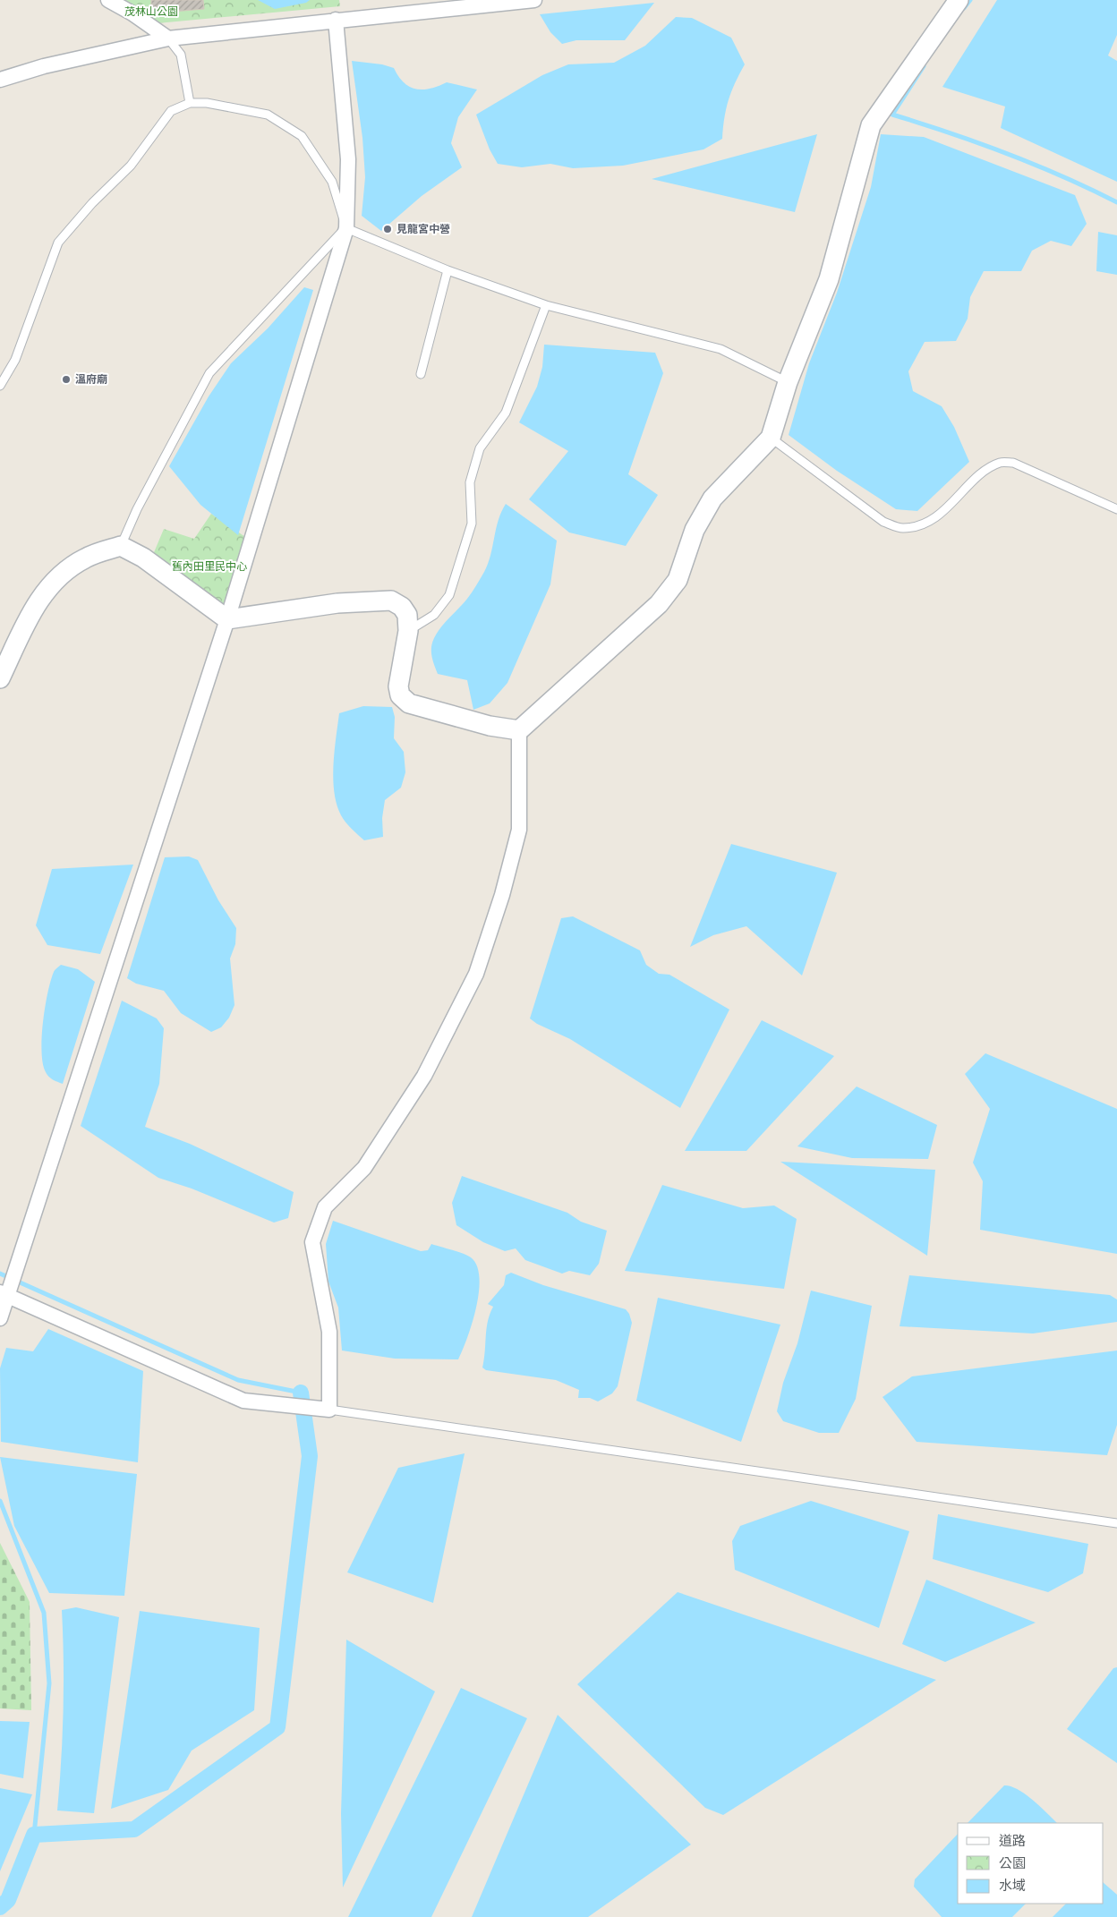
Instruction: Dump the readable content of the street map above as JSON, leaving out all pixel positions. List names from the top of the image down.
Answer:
{
  "parks": ["茂林山公園", "舊內田里民中心"],
  "places": ["見龍宮中營", "溫府廟"],
  "legend": ["道路", "公園", "水域"]
}
